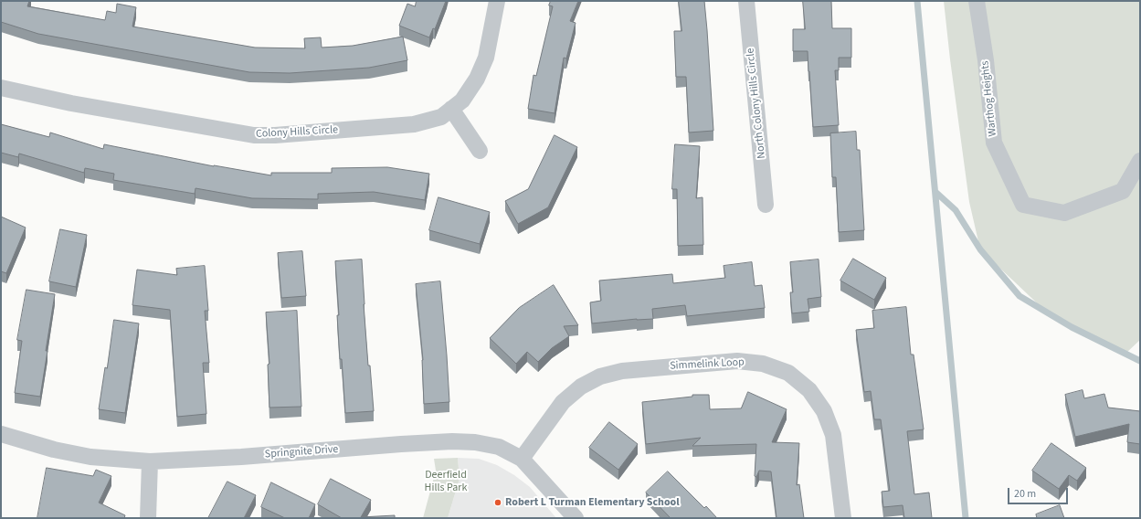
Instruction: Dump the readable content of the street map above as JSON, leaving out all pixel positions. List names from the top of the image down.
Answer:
{
  "streets": {
    "street": [
      "Warthog Heights",
      "North Colony Hills Circle",
      "Colony Hills Circle",
      "Simmelink Loop",
      "Springnite Drive"
    ]
  },
  "crossings": [
    ["Simmelink Loop", "Springnite Drive"]
  ],
  "parks": ["Deerfield Hills Park"],
  "places": ["Robert L Turman Elementary School"],
  "scale_bar": "20 m"
}
